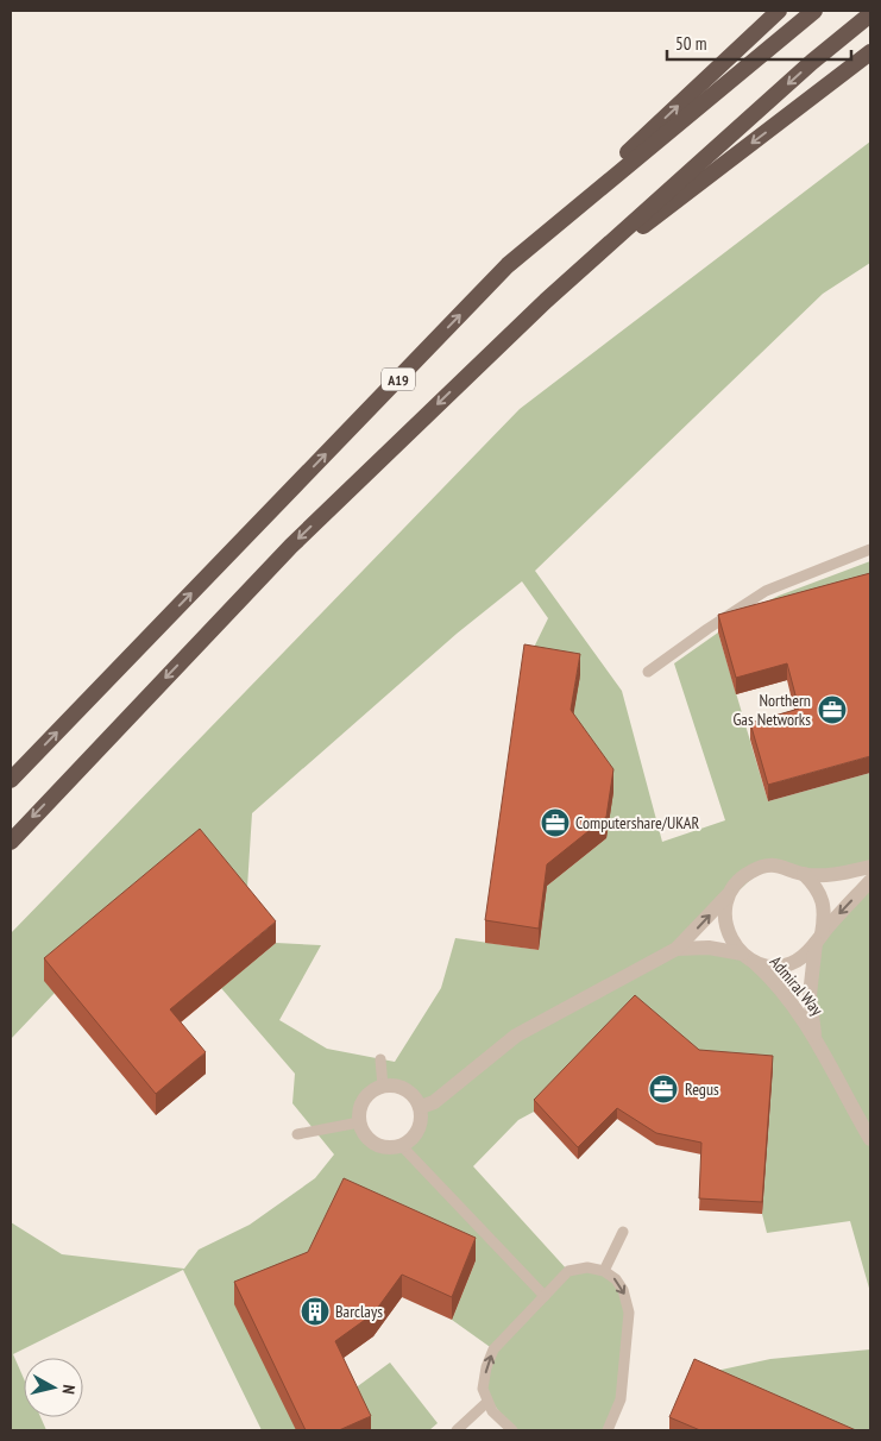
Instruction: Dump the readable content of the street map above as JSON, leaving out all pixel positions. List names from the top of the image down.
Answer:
{
  "streets": {
    "highway": ["A19"],
    "street": ["Admiral Way"]
  },
  "places": {
    "office": ["Northern Gas Networks", "Computershare/UKAR", "Regus"],
    "building": ["Barclays"]
  },
  "scale_bar": "50 m",
  "north": "right"
}
